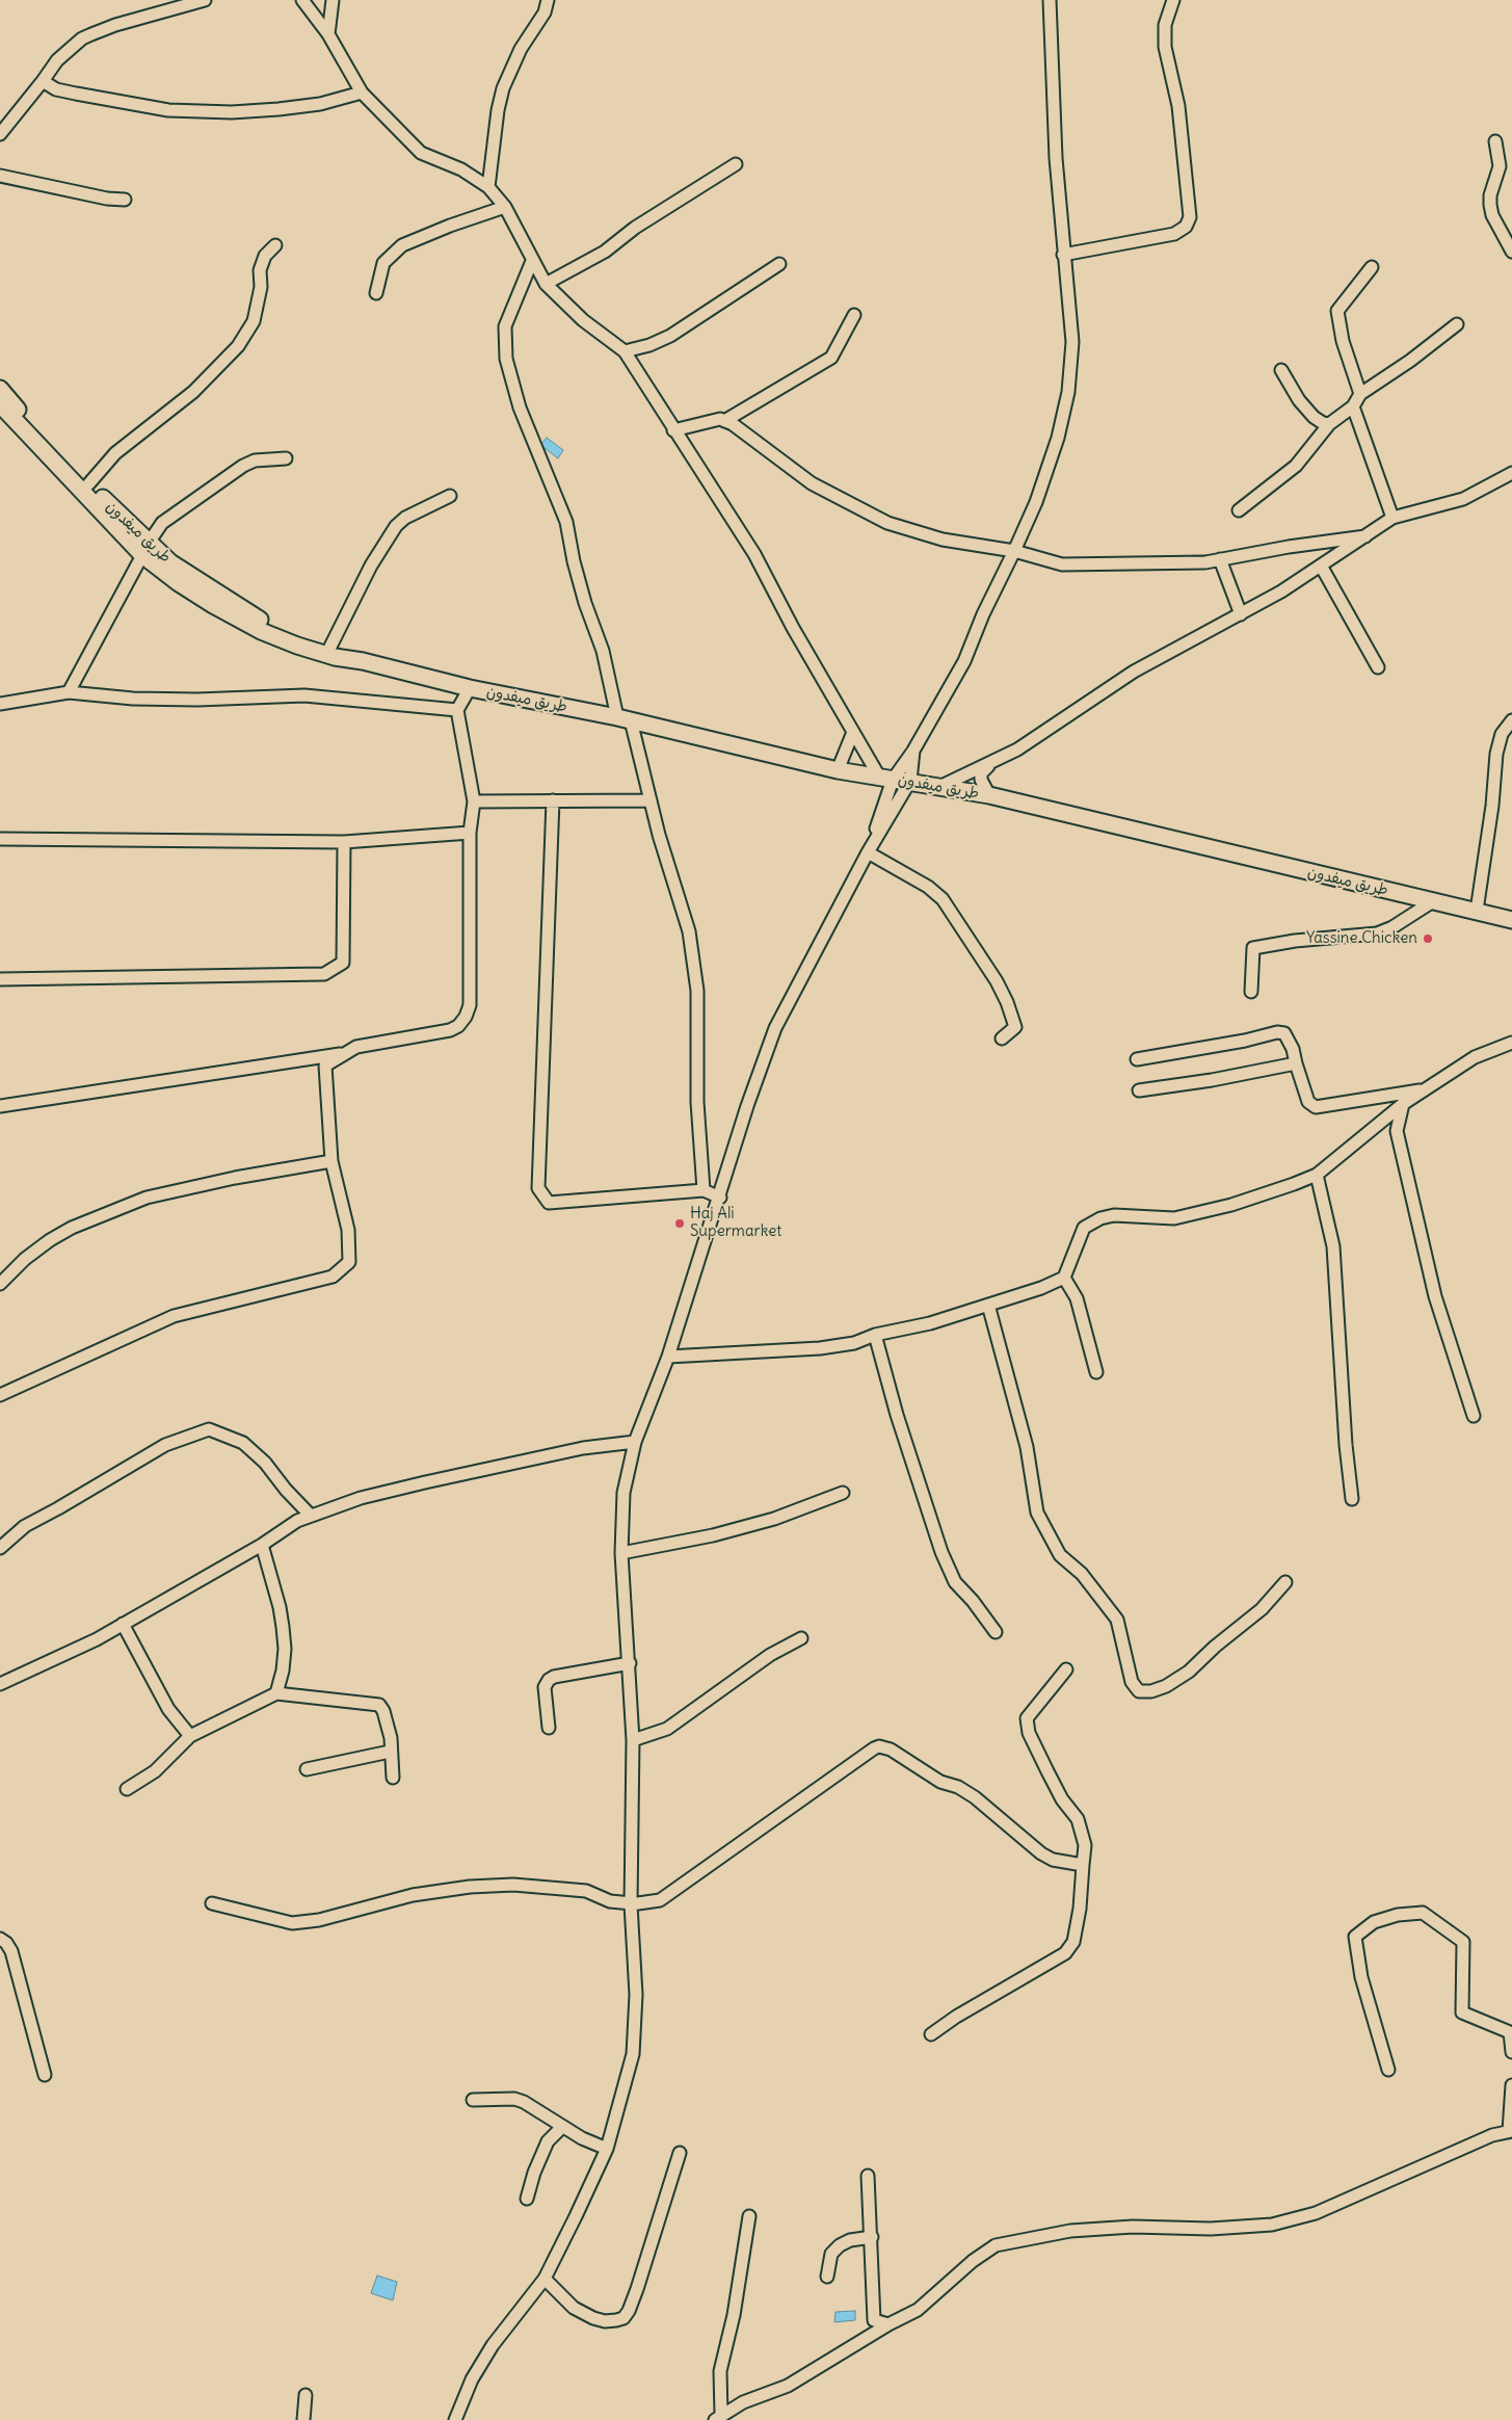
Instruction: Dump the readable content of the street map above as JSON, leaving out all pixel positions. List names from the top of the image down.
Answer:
{
  "streets": {
    "main road": ["طريق ميفدون"]
  },
  "places": ["Yassine Chicken", "Haj Ali Supermarket"]
}
